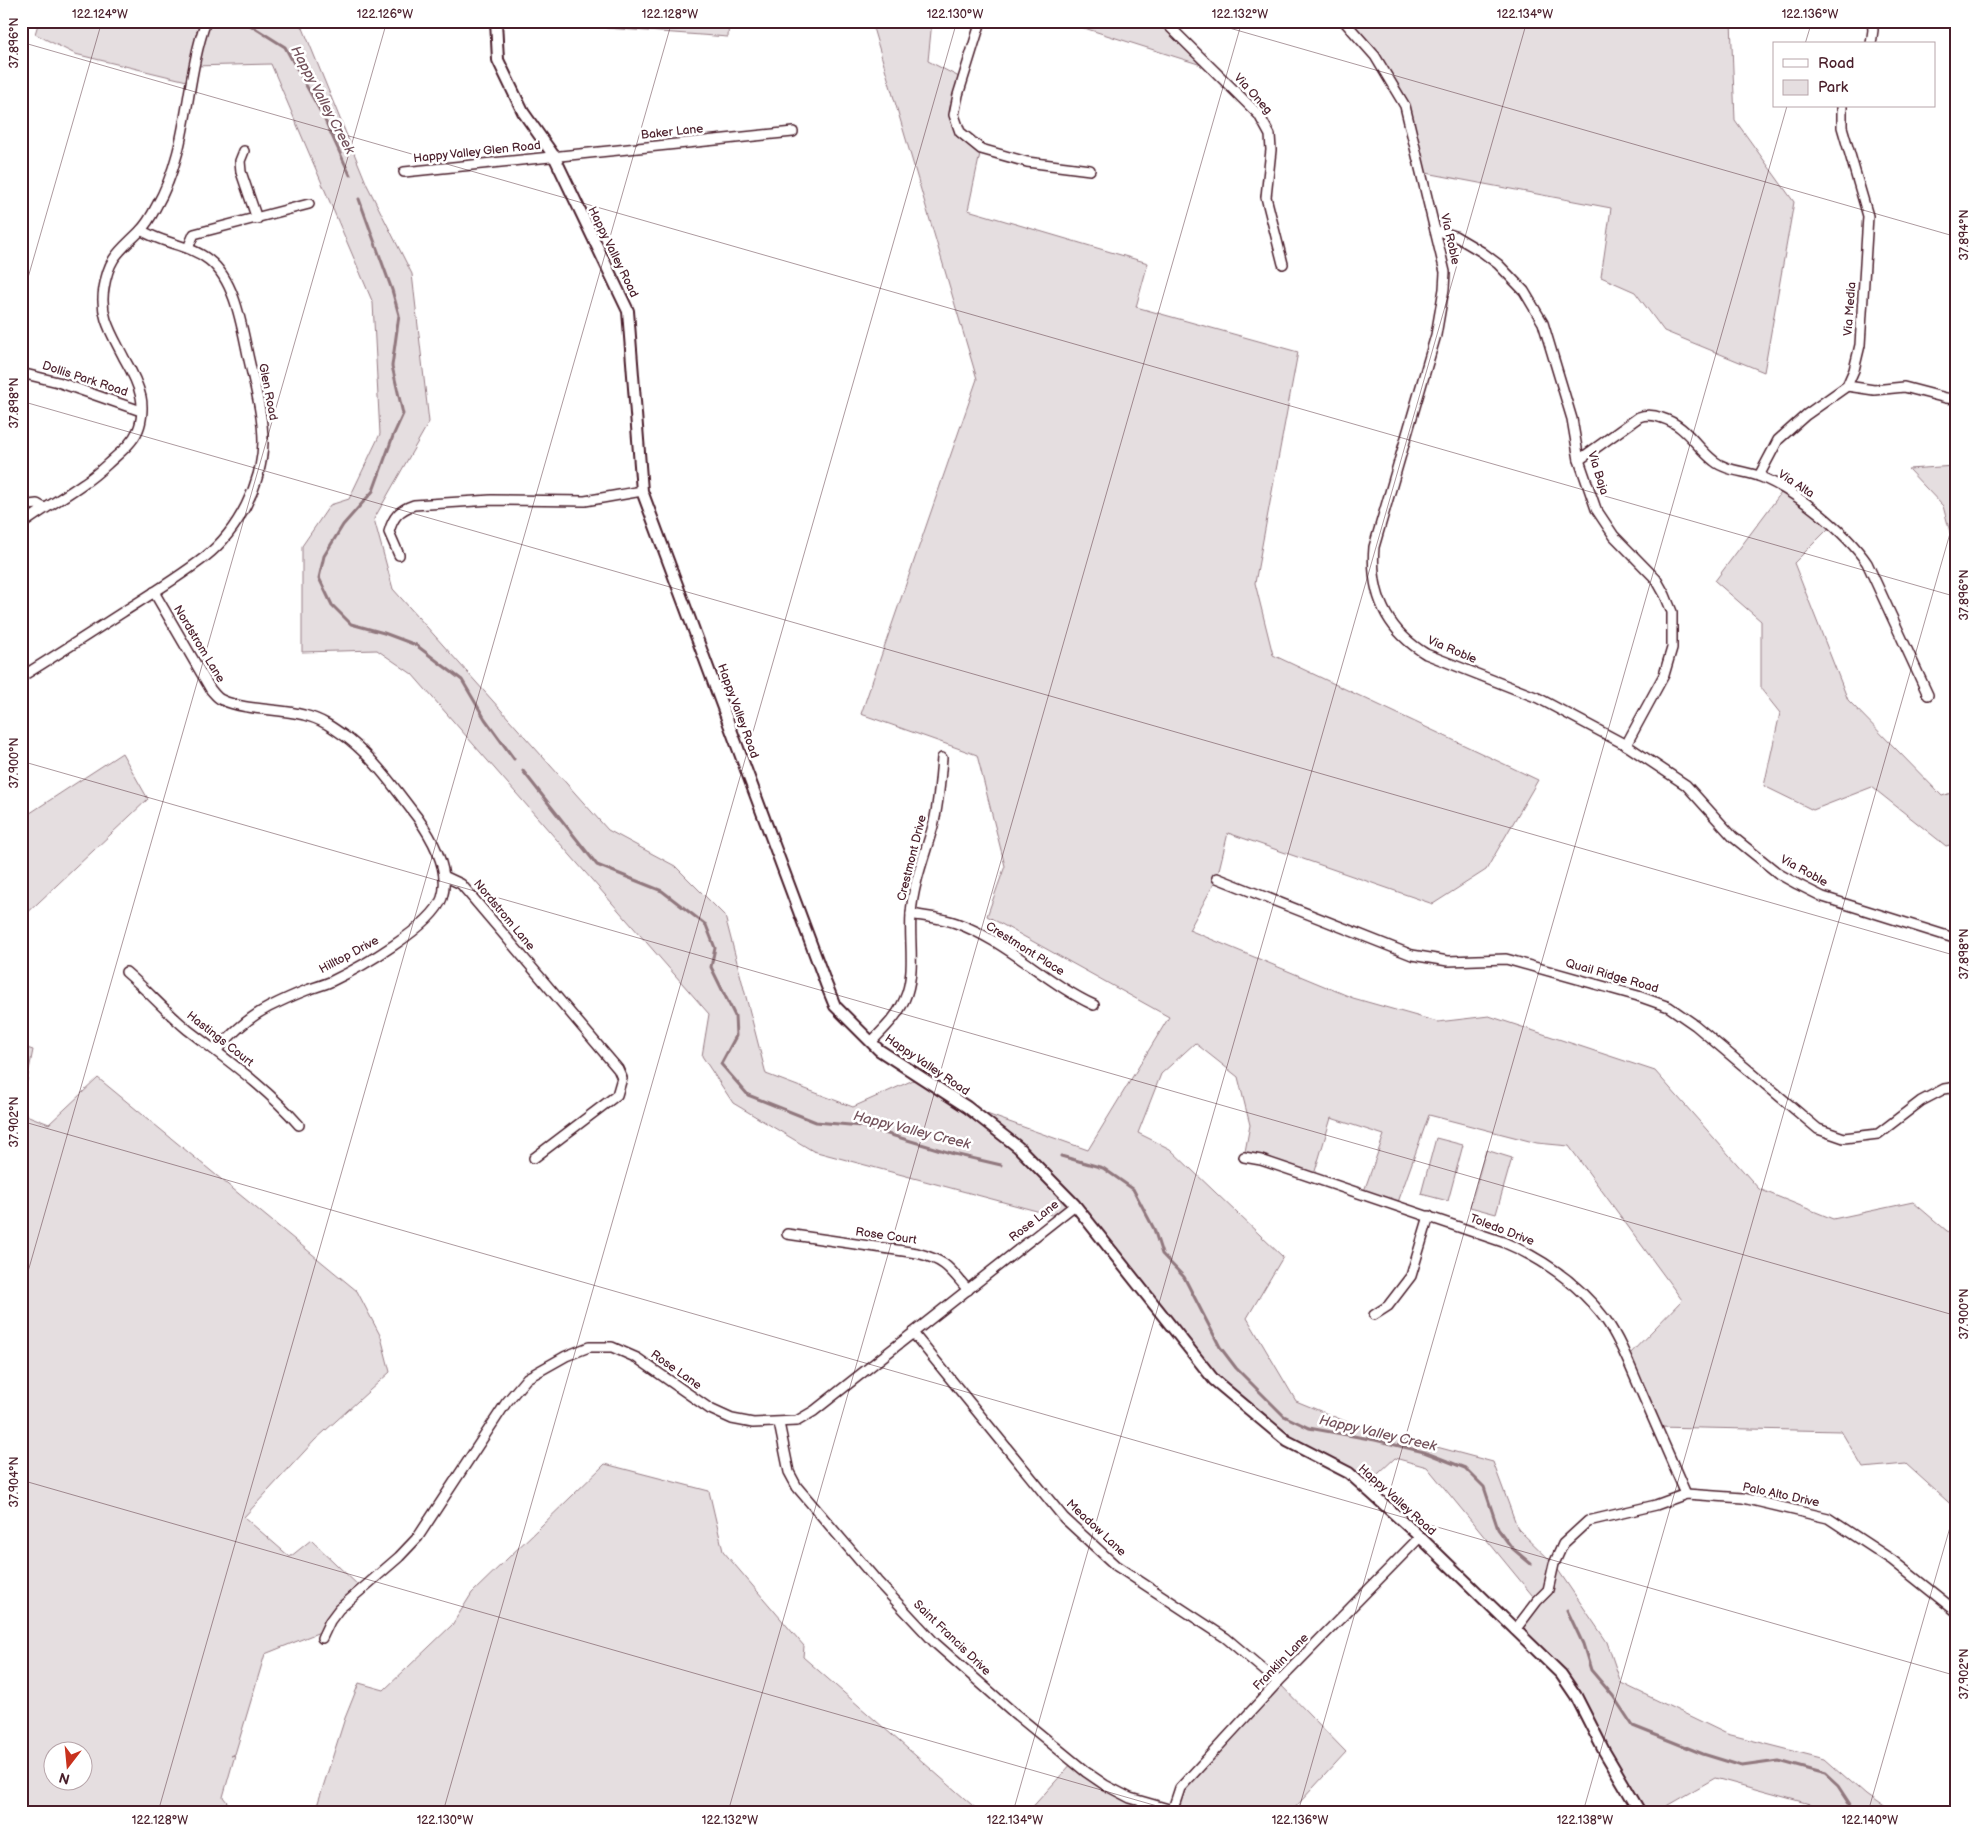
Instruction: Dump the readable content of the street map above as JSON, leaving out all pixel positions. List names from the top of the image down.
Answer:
{
  "streets": {
    "street": [
      "Via Oneg",
      "Baker Lane",
      "Happy Valley Glen Road",
      "Via Roble",
      "Happy Valley Road",
      "Via Media",
      "Dollis Park Road",
      "Glen Road",
      "Via Baja",
      "Via Alta",
      "Nordstrom Lane",
      "Crestmont Drive",
      "Crestmont Place",
      "Hilltop Drive",
      "Quail Ridge Road",
      "Hastings Court",
      "Rose Lane",
      "Toledo Drive",
      "Rose Court",
      "Palo Alto Drive",
      "Meadow Lane",
      "Saint Francis Drive",
      "Franklin Lane"
    ]
  },
  "crossings": [
    ["Baker Lane", "Happy Valley Glen Road"],
    ["Baker Lane", "Happy Valley Road"],
    ["Happy Valley Glen Road", "Happy Valley Road"],
    ["Via Roble", "Via Baja"],
    ["Happy Valley Road", "Crestmont Drive"],
    ["Happy Valley Road", "Rose Lane"],
    ["Happy Valley Road", "Palo Alto Drive"],
    ["Happy Valley Road", "Franklin Lane"],
    ["Glen Road", "Nordstrom Lane"],
    ["Via Baja", "Via Alta"],
    ["Nordstrom Lane", "Hilltop Drive"],
    ["Crestmont Drive", "Crestmont Place"],
    ["Hilltop Drive", "Hastings Court"],
    ["Rose Lane", "Rose Court"],
    ["Rose Lane", "Meadow Lane"],
    ["Rose Lane", "Saint Francis Drive"],
    ["Toledo Drive", "Palo Alto Drive"],
    ["Meadow Lane", "Franklin Lane"],
    ["Saint Francis Drive", "Franklin Lane"]
  ],
  "water": ["Happy Valley Creek"],
  "legend": ["Road", "Park"],
  "north": "bottom",
  "coordinates": [
    "122.124°W",
    "122.126°W",
    "122.128°W",
    "122.130°W",
    "122.132°W",
    "122.134°W",
    "122.136°W",
    "37.896°N",
    "37.894°N",
    "37.898°N",
    "37.900°N",
    "37.902°N",
    "37.904°N",
    "122.138°W",
    "122.140°W"
  ]
}
